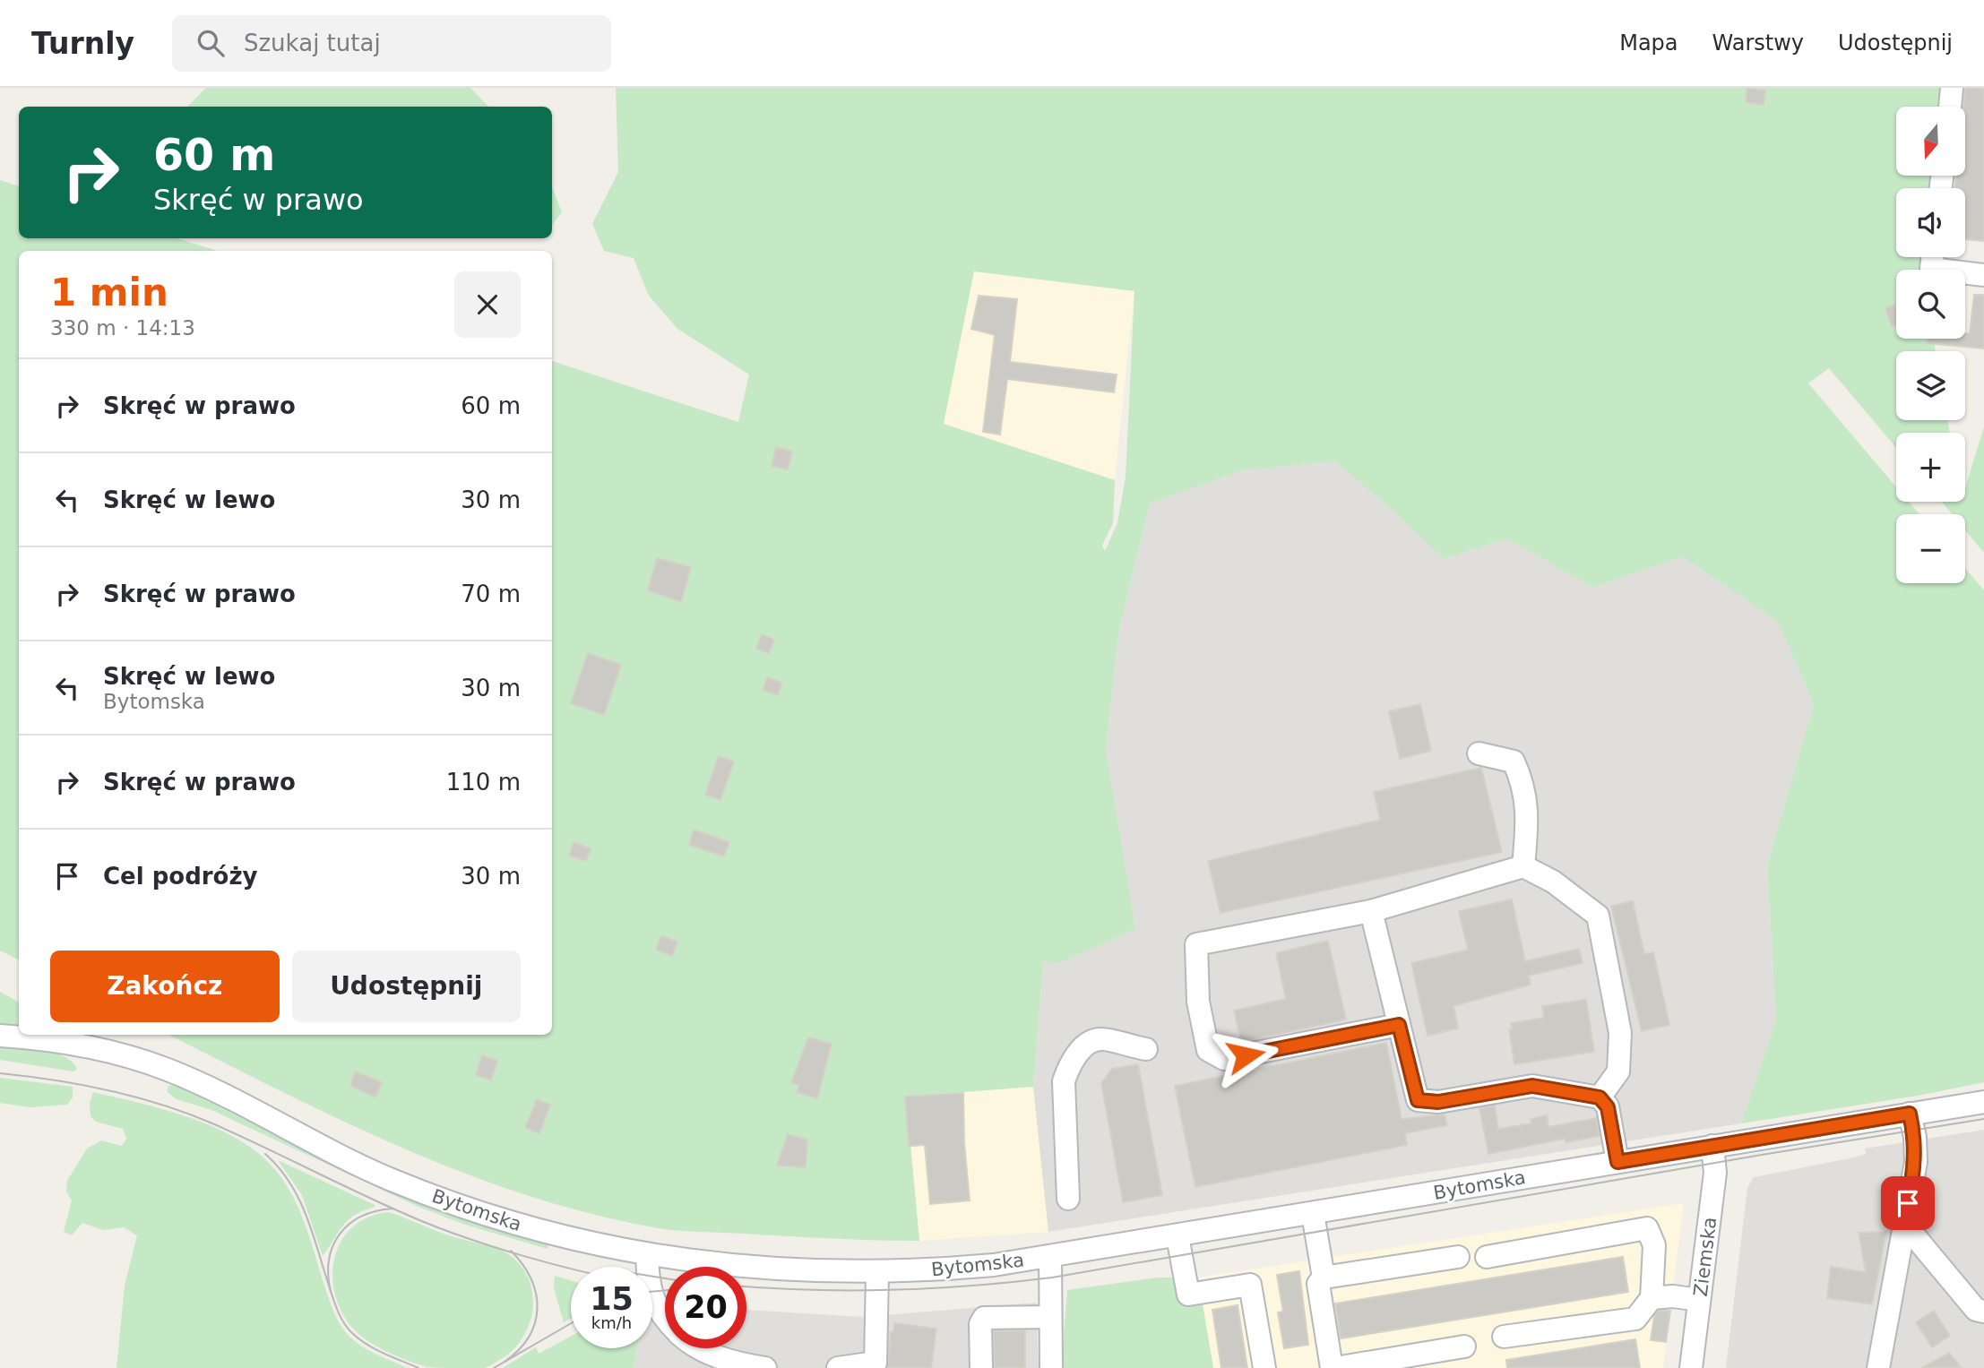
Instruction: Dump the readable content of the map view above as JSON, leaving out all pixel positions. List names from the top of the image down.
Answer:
{
  "streets": {
    "street": ["Bytomska", "Ziemska"]
  },
  "crossings": [
    ["Bytomska", "Ziemska"]
  ],
  "north": "bottom",
  "page": {
    "header": "Turnly",
    "search": "Szukaj tutaj",
    "nav": ["Mapa", "Warstwy", "Udostępnij"],
    "map_buttons": ["+", "−"],
    "turn": ["60 m", "Skręć w prawo"],
    "heading": ["1 min", "330 m · 14:13"],
    "list": [
      {
        "name": "Skręć w prawo",
        "value": "60 m"
      },
      {
        "name": "Skręć w lewo",
        "value": "30 m"
      },
      {
        "name": "Skręć w prawo",
        "value": "70 m"
      },
      {
        "name": "Skręć w lewo",
        "note": "Bytomska",
        "value": "30 m"
      },
      {
        "name": "Skręć w prawo",
        "value": "110 m"
      },
      {
        "name": "Cel podróży",
        "value": "30 m"
      }
    ],
    "buttons": ["Zakończ", "Udostępnij"],
    "speed": "15 km/h",
    "limit": "20"
  }
}
